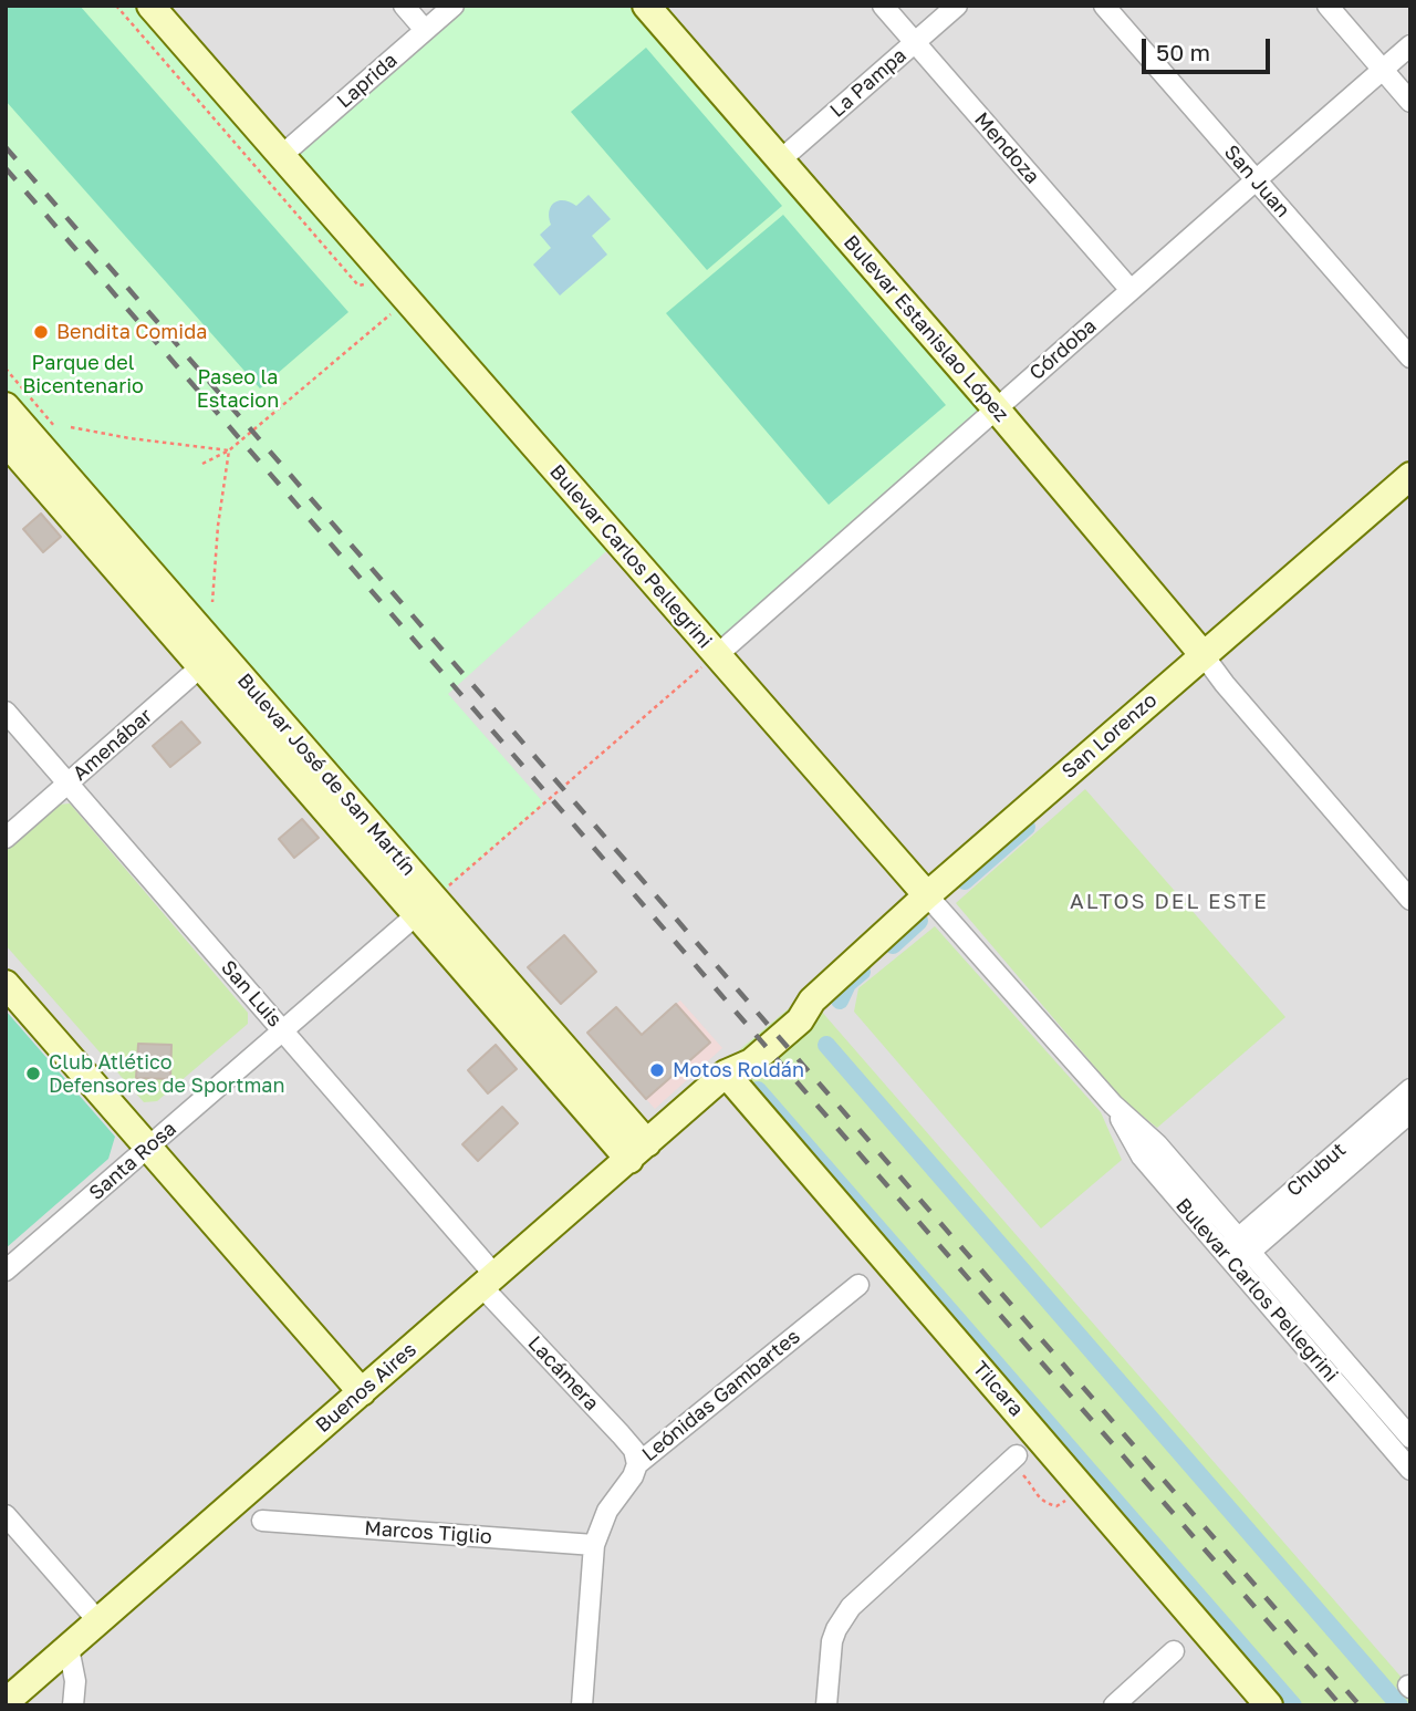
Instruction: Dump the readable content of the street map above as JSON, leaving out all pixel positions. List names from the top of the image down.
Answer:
{
  "streets": {
    "main road": [
      "Bulevar Estanislao López",
      "Bulevar Carlos Pellegrini",
      "San Lorenzo",
      "Bulevar José de San Martín",
      "Buenos Aires",
      "Tilcara"
    ],
    "street": [
      "Laprida",
      "La Pampa",
      "Mendoza",
      "San Juan",
      "Córdoba",
      "Amenábar",
      "San Luis",
      "Santa Rosa",
      "Chubut",
      "Lacámera",
      "Leónidas Gambartes",
      "Marcos Tiglio"
    ]
  },
  "crossings": [
    ["Laprida", "Bulevar Carlos Pellegrini"],
    ["La Pampa", "Mendoza"],
    ["La Pampa", "Bulevar Estanislao López"],
    ["Mendoza", "Córdoba"],
    ["San Juan", "Córdoba"],
    ["Bulevar Estanislao López", "Córdoba"],
    ["Bulevar Estanislao López", "San Lorenzo"],
    ["Córdoba", "Bulevar Carlos Pellegrini"],
    ["Bulevar Carlos Pellegrini", "San Lorenzo"],
    ["Bulevar Carlos Pellegrini", "Chubut"],
    ["San Lorenzo", "Buenos Aires"],
    ["Amenábar", "Bulevar José de San Martín"],
    ["Amenábar", "San Luis"],
    ["Bulevar José de San Martín", "Santa Rosa"],
    ["Bulevar José de San Martín", "Buenos Aires"],
    ["San Luis", "Santa Rosa"],
    ["San Luis", "Lacámera"],
    ["San Luis", "Buenos Aires"],
    ["Lacámera", "Buenos Aires"],
    ["Lacámera", "Leónidas Gambartes"],
    ["Buenos Aires", "Tilcara"],
    ["Leónidas Gambartes", "Marcos Tiglio"]
  ],
  "districts": ["ALTOS DEL ESTE"],
  "parks": ["Parque del Bicentenario", "Paseo la Estacion"],
  "places": ["Bendita Comida", "Motos Roldán", "Club Atlético Defensores de Sportman"],
  "scale_bar": "50 m"
}
